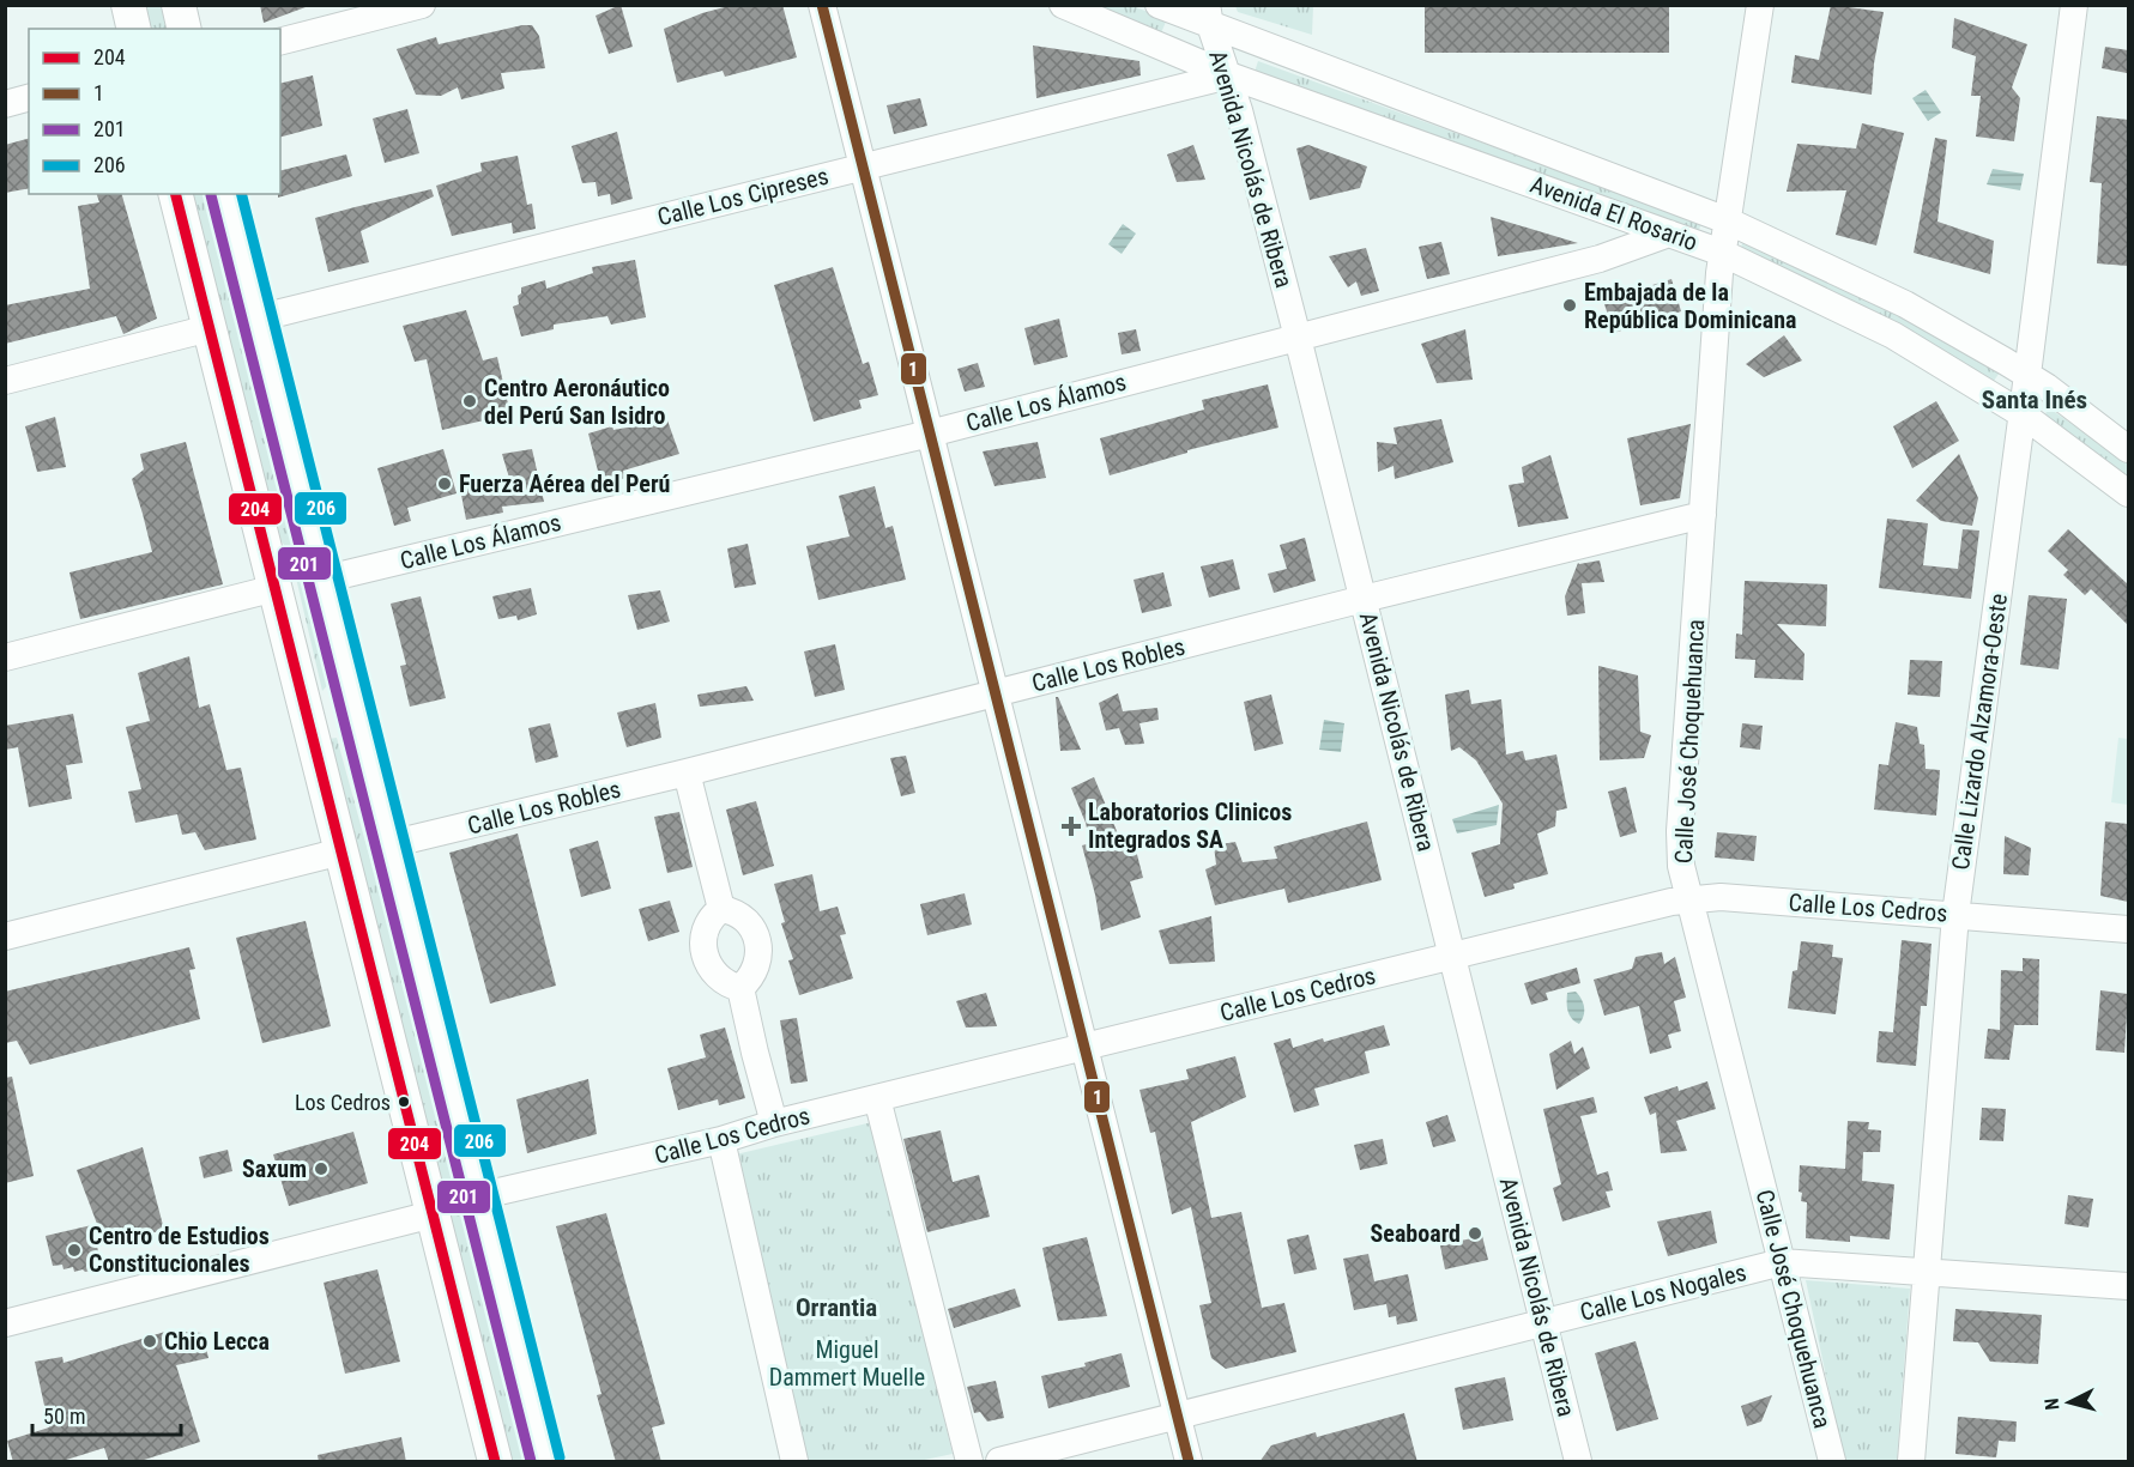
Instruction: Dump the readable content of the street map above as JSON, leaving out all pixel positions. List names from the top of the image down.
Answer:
{
  "streets": {
    "street": [
      "Avenida Nicolás de Ribera",
      "Calle Los Cipreses",
      "Avenida El Rosario",
      "Calle Los Álamos",
      "Calle Los Robles",
      "Calle Lizardo Alzamora-Oeste",
      "Calle José Choquehuanca",
      "Calle Los Cedros",
      "Calle Los Nogales"
    ]
  },
  "crossings": [
    ["Avenida Nicolás de Ribera", "Calle Los Cipreses"],
    ["Avenida Nicolás de Ribera", "Avenida El Rosario"],
    ["Avenida Nicolás de Ribera", "Calle Los Álamos"],
    ["Avenida Nicolás de Ribera", "Calle Los Robles"],
    ["Avenida Nicolás de Ribera", "Calle Los Cedros"],
    ["Avenida Nicolás de Ribera", "Calle Los Nogales"],
    ["Calle Los Cipreses", "Avenida El Rosario"],
    ["Avenida El Rosario", "Calle Los Álamos"],
    ["Avenida El Rosario", "Calle Lizardo Alzamora-Oeste"],
    ["Avenida El Rosario", "Calle José Choquehuanca"],
    ["Calle Los Robles", "Calle José Choquehuanca"],
    ["Calle Lizardo Alzamora-Oeste", "Calle Los Cedros"],
    ["Calle Lizardo Alzamora-Oeste", "Calle Los Nogales"],
    ["Calle José Choquehuanca", "Calle Los Cedros"],
    ["Calle José Choquehuanca", "Calle Los Nogales"]
  ],
  "districts": ["Santa Inés", "Orrantia"],
  "parks": ["Miguel Dammert Muelle"],
  "places": {
    "other": [
      "Embajada de la República Dominicana",
      "Centro Aeronáutico del Perú San Isidro",
      "Fuerza Aérea del Perú",
      "Los Cedros",
      "Saxum",
      "Seaboard",
      "Centro de Estudios Constitucionales",
      "Chio Lecca"
    ],
    "health": ["Laboratorios Clinicos Integrados SA"]
  },
  "lines": [
    "transit line 1",
    "transit line 204",
    "transit line 206",
    "transit line 201"
  ],
  "legend": [
    "204",
    "1",
    "201",
    "206"
  ],
  "scale_bar": "50 m",
  "north": "left"
}
